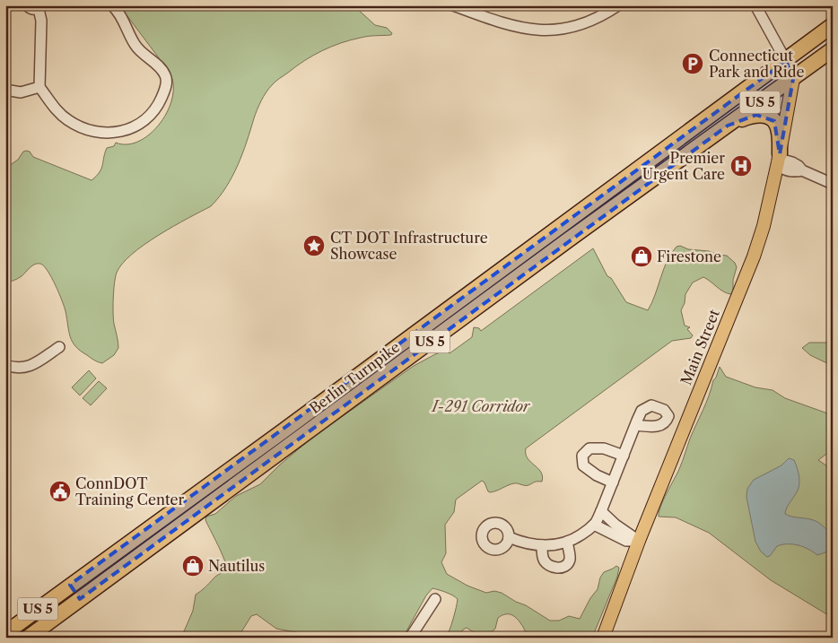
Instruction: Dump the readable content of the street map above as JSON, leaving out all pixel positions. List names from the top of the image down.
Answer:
{
  "streets": {
    "highway": ["US 5", "Berlin Turnpike"],
    "main road": ["Main Street"]
  },
  "crossings": [
    ["Main Street", "Berlin Turnpike"]
  ],
  "parks": ["I-291 Corridor"],
  "places": {
    "parking": ["Connecticut Park and Ride"],
    "hospital": ["Premier Urgent Care"],
    "place": ["CT DOT Infrastructure Showcase"],
    "shop": ["Firestone", "Nautilus"],
    "public building": ["ConnDOT Training Center"]
  }
}
